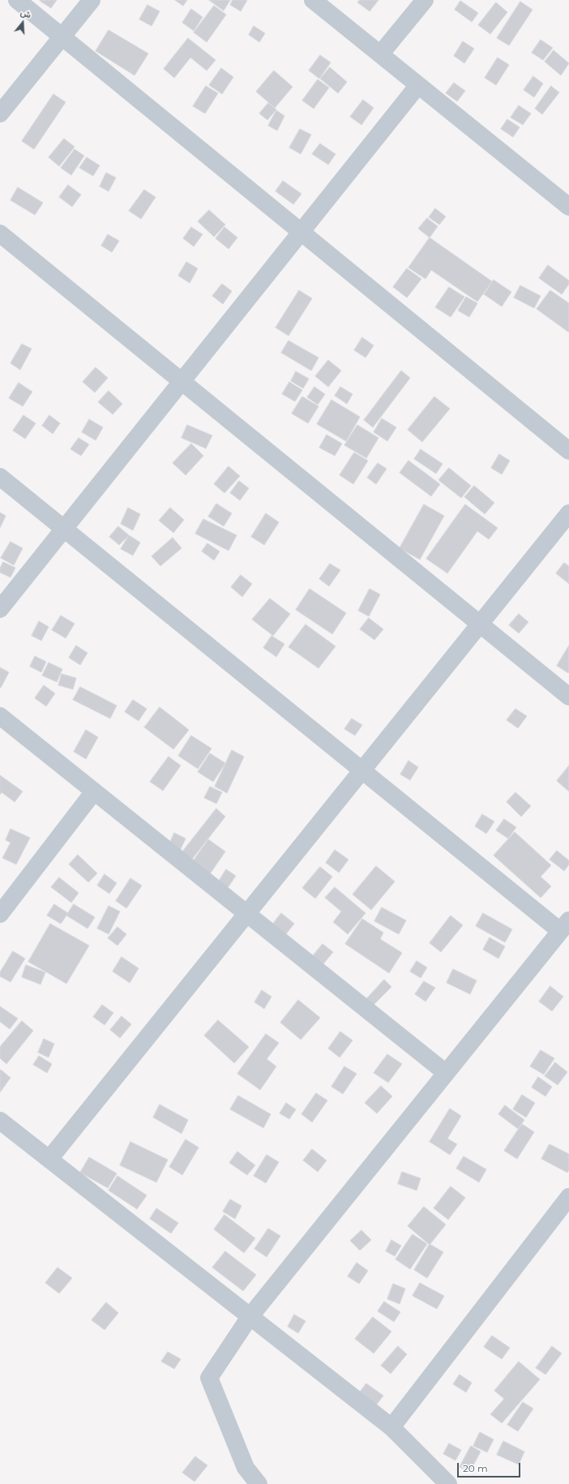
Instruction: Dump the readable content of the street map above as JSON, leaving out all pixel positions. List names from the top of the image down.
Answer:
{
  "scale_bar": "20 m",
  "north": "top"
}
